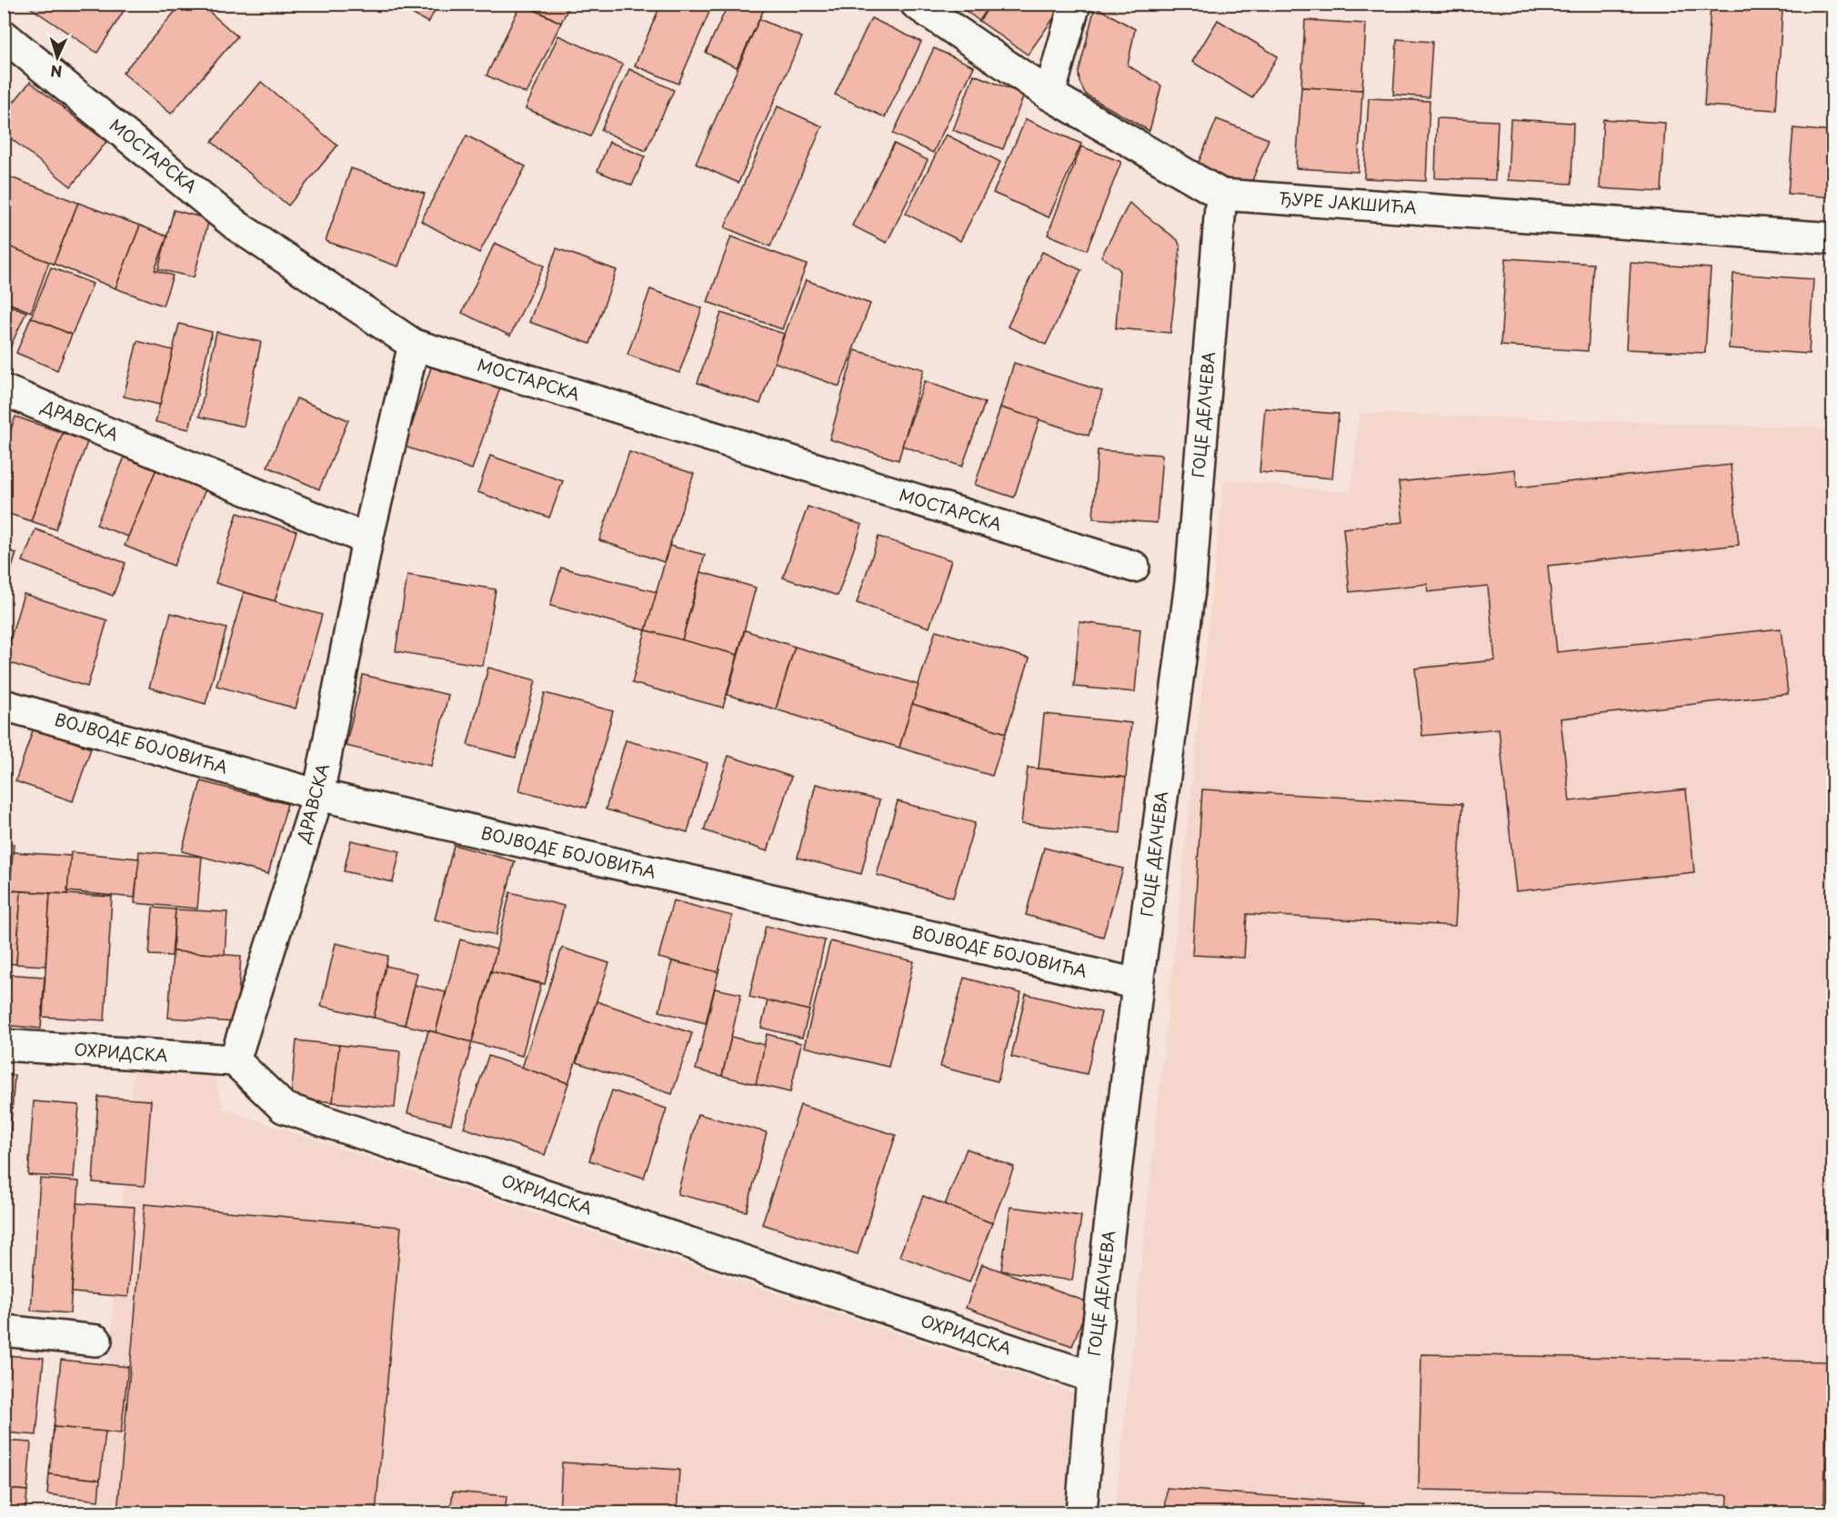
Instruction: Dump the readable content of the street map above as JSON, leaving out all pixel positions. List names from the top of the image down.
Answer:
{
  "streets": {
    "street": [
      "МОСТАРСКА",
      "ЂУРЕ ЈАКШИЋА",
      "ГОЦЕ ДЕЛЧЕВА",
      "ДРАВСКА",
      "ВОЈВОДЕ БОЈОВИЋА",
      "ОХРИДСКА"
    ]
  },
  "crossings": [
    ["МОСТАРСКА", "ДРАВСКА"],
    ["ЂУРЕ ЈАКШИЋА", "ГОЦЕ ДЕЛЧЕВА"],
    ["ГОЦЕ ДЕЛЧЕВА", "ВОЈВОДЕ БОЈОВИЋА"],
    ["ГОЦЕ ДЕЛЧЕВА", "ОХРИДСКА"],
    ["ДРАВСКА", "ВОЈВОДЕ БОЈОВИЋА"],
    ["ДРАВСКА", "ОХРИДСКА"]
  ],
  "north": "bottom"
}
